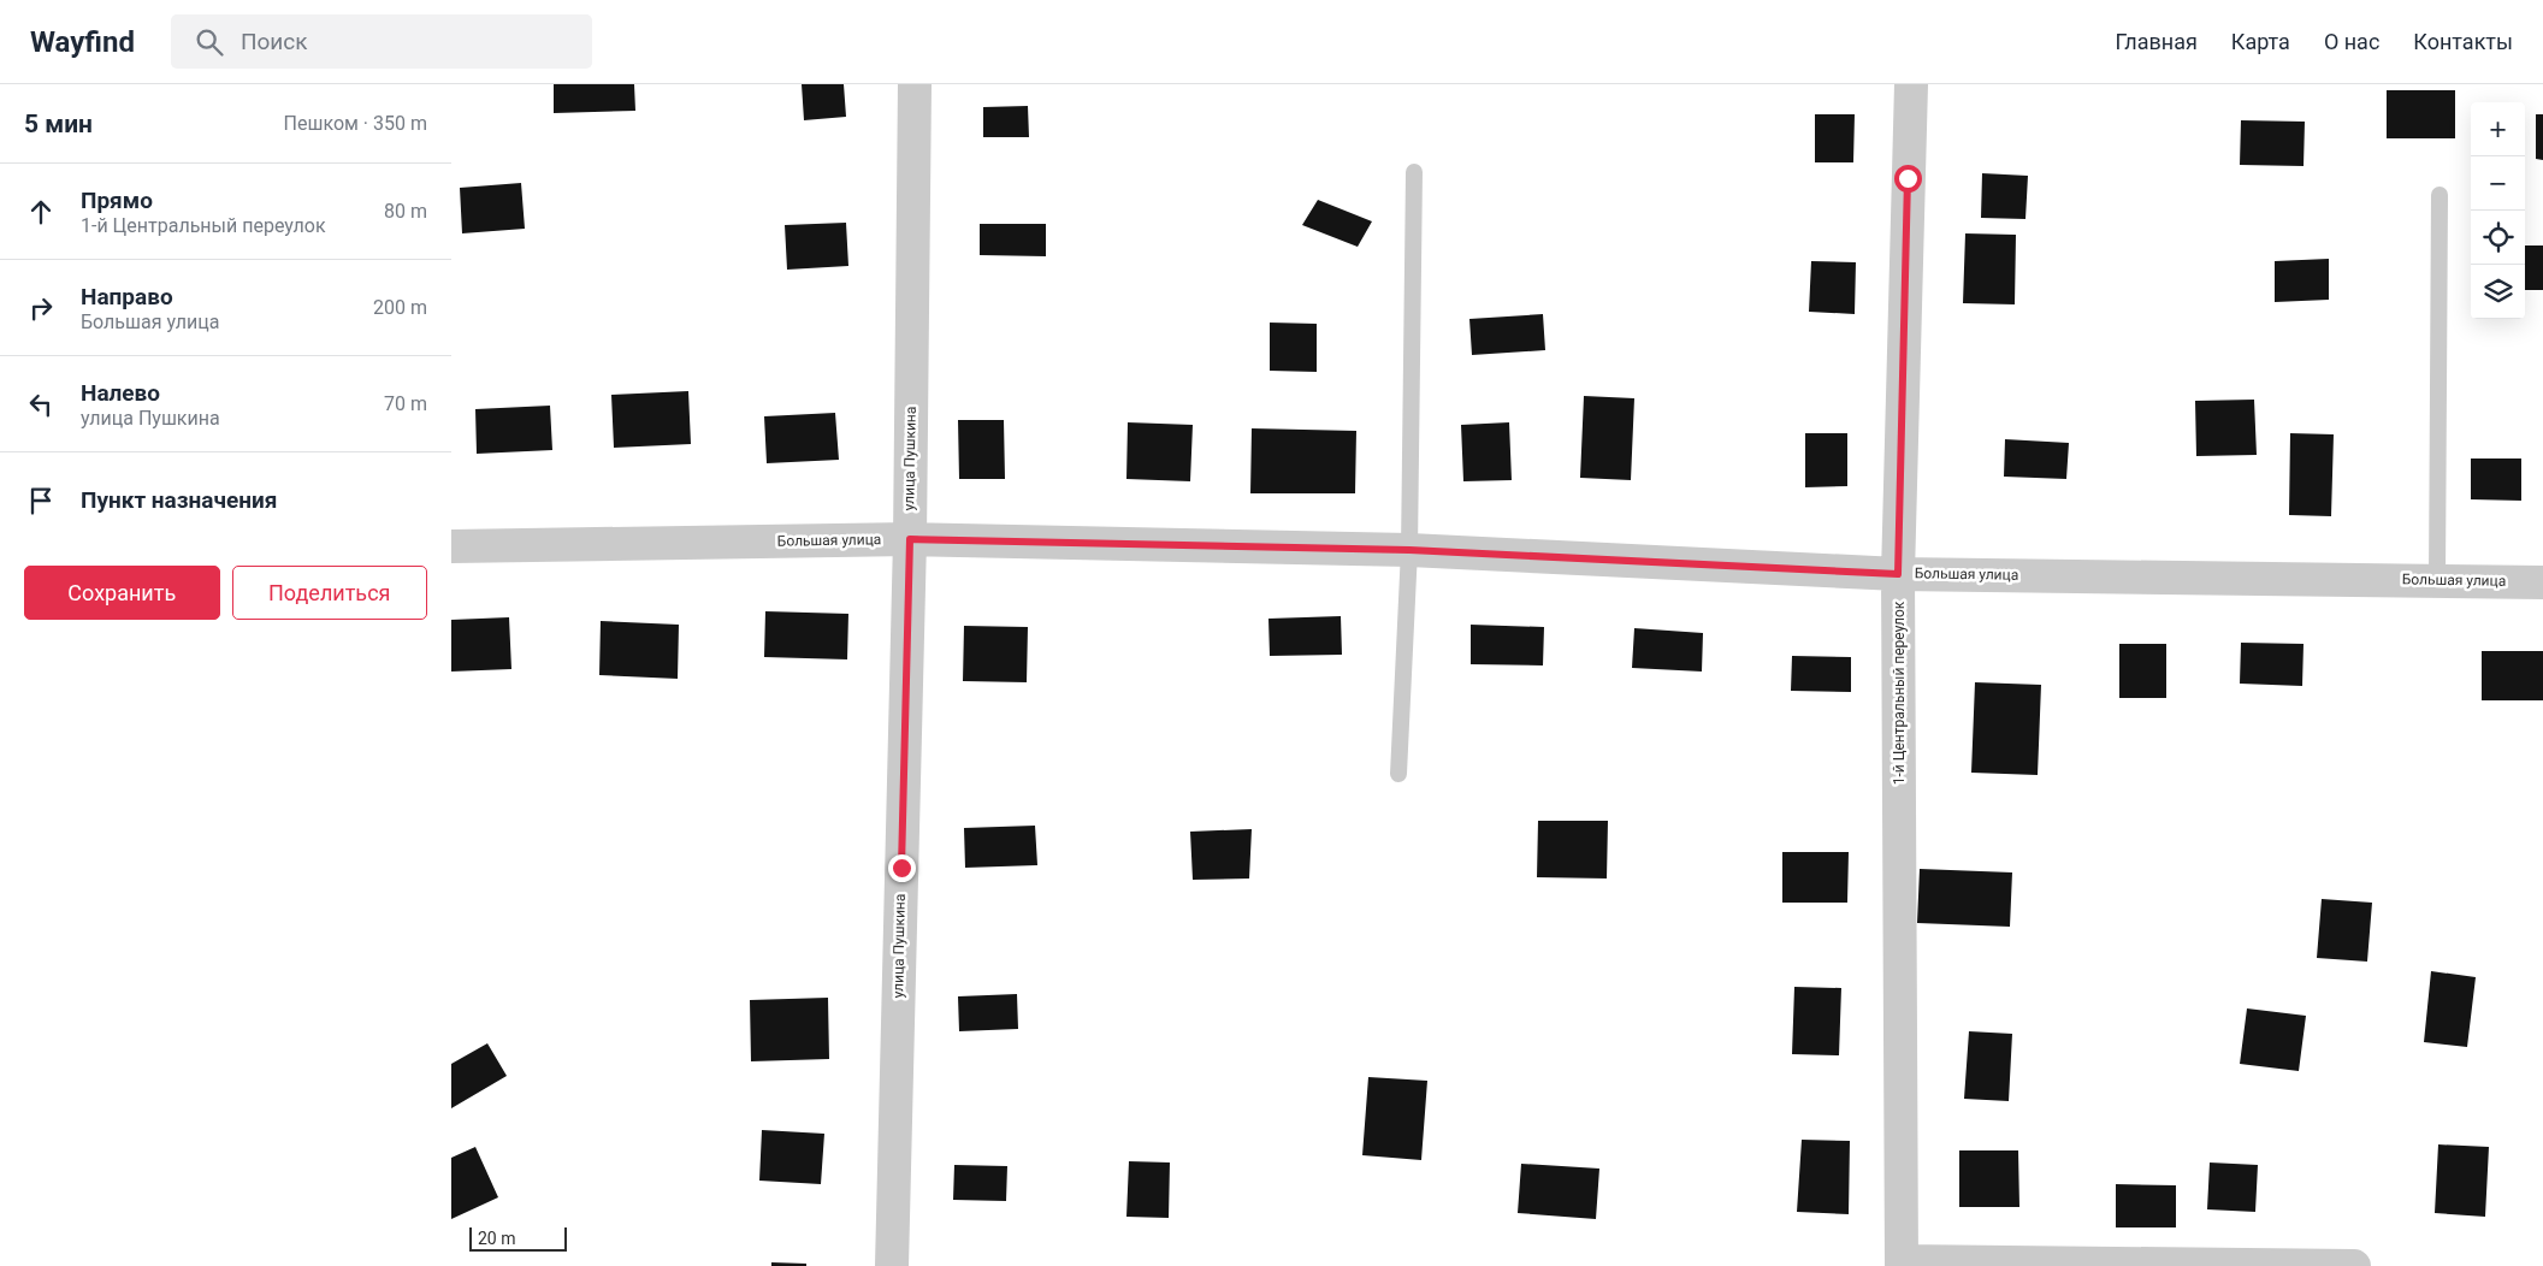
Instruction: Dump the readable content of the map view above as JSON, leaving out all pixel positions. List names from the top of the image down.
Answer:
{
  "streets": {
    "street": ["улица Пушкина", "Большая улица", "1-й Центральный переулок"]
  },
  "crossings": [
    ["улица Пушкина", "Большая улица"],
    ["Большая улица", "1-й Центральный переулок"]
  ],
  "scale_bar": "20 m",
  "page": {
    "header": "Wayfind",
    "search": "Поиск",
    "nav": [
      "Главная",
      "Карта",
      "О нас",
      "Контакты"
    ],
    "heading": ["5 мин", "Пешком · 350 m"],
    "map_buttons": ["+", "−"],
    "list": [
      ["Прямо", "1-й Центральный переулок", "80 m"],
      ["Направо", "Большая улица", "200 m"],
      ["Налево", "улица Пушкина", "70 m"],
      "Пункт назначения"
    ],
    "buttons": ["Сохранить", "Поделиться"],
    "scale": "20 m"
  }
}
